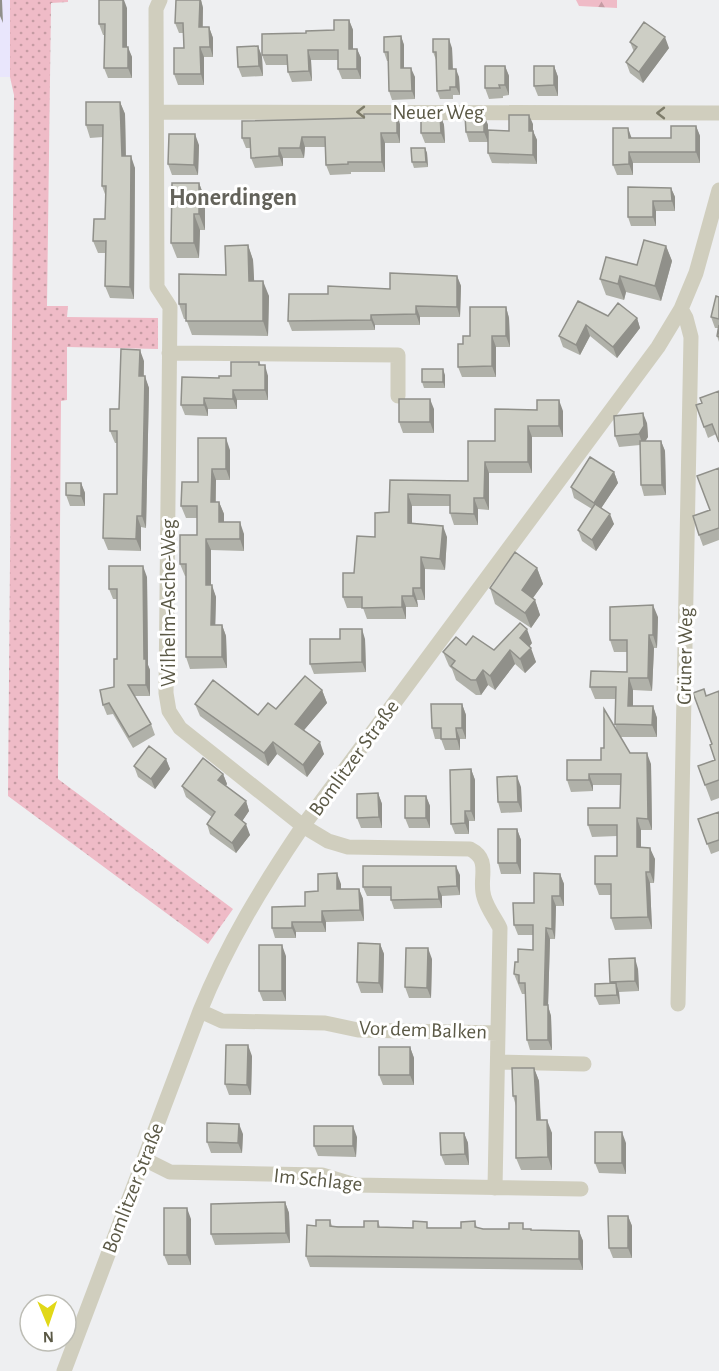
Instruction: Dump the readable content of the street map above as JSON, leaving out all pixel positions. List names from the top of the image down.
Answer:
{
  "streets": {
    "street": [
      "Neuer Weg",
      "Wilhelm-Asche-Weg",
      "Grüner Weg",
      "Bomlitzer Straße",
      "Vor dem Balken",
      "Im Schlage"
    ]
  },
  "crossings": [
    ["Neuer Weg", "Wilhelm-Asche-Weg"],
    ["Wilhelm-Asche-Weg", "Bomlitzer Straße"],
    ["Wilhelm-Asche-Weg", "Vor dem Balken"],
    ["Grüner Weg", "Bomlitzer Straße"],
    ["Bomlitzer Straße", "Vor dem Balken"],
    ["Bomlitzer Straße", "Im Schlage"]
  ],
  "one_way": ["Neuer Weg"],
  "districts": ["Honerdingen"],
  "north": "bottom"
}
